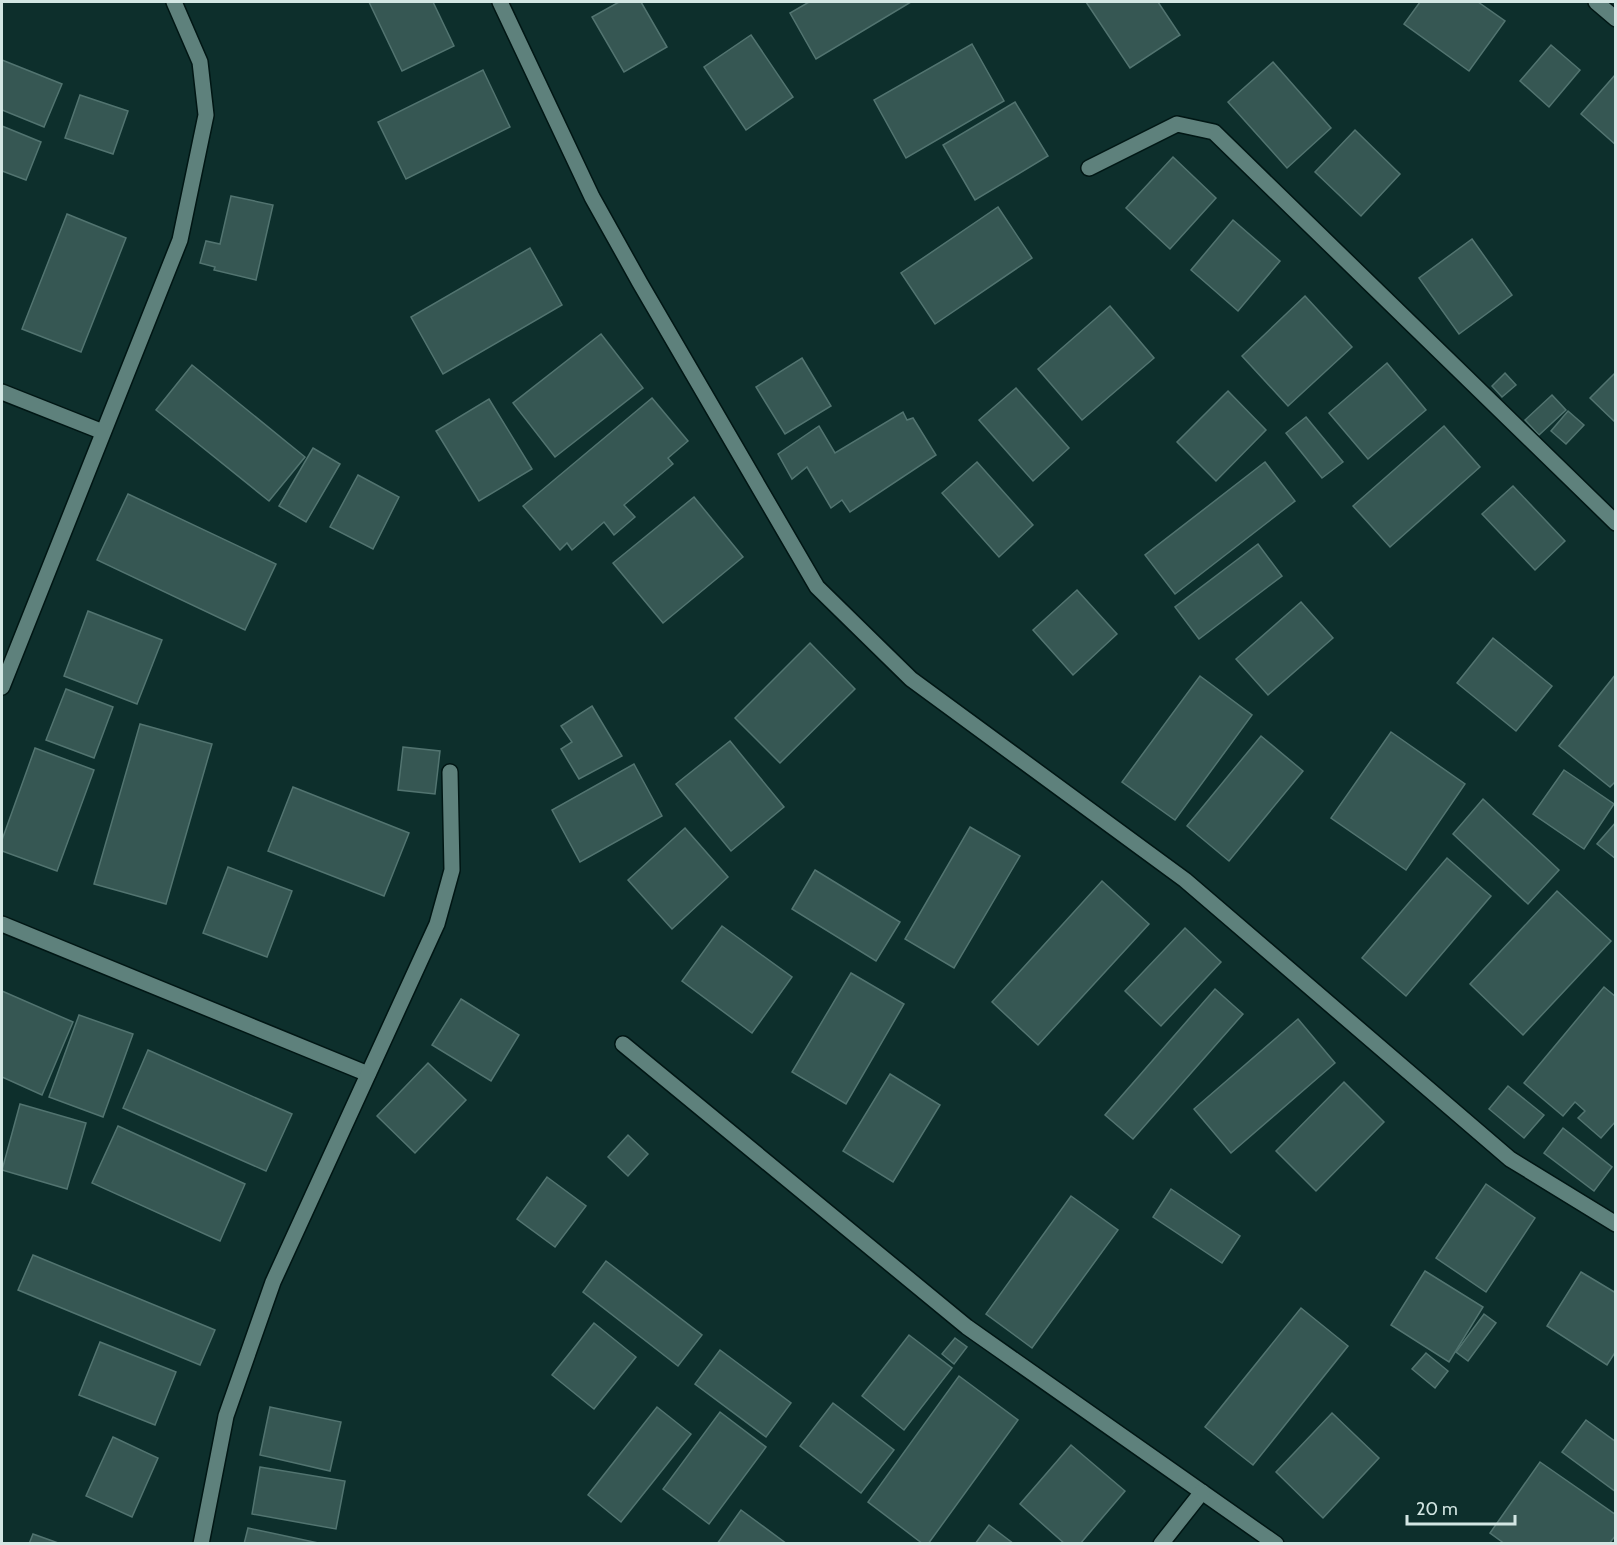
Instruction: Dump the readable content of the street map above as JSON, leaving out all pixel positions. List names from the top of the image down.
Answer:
{
  "scale_bar": "20 m"
}
